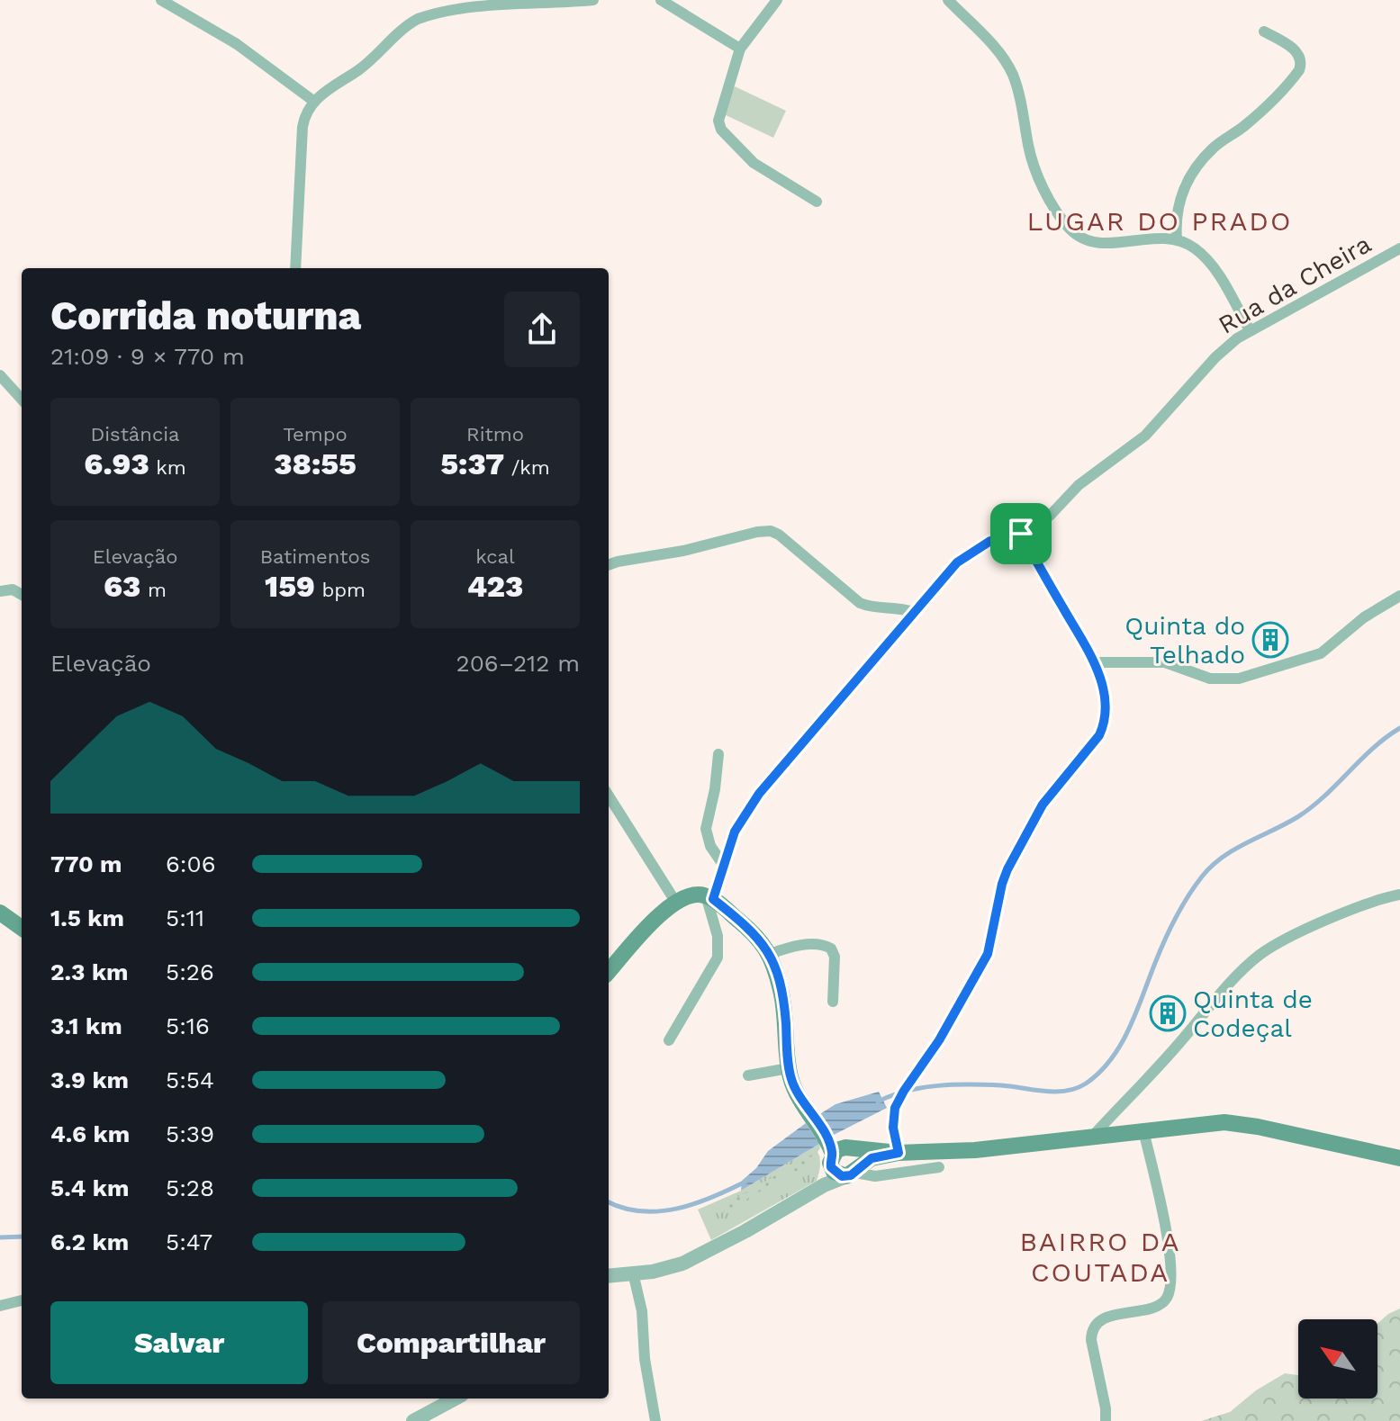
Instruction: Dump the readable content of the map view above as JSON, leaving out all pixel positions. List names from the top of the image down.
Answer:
{
  "streets": {
    "street": ["Rua da Cheira"]
  },
  "districts": ["LUGAR DO PRADO", "BAIRRO DA COUTADA"],
  "places": {
    "building": ["Quinta do Telhado", "Quinta de Codeçal"]
  },
  "north": "top left",
  "page": {
    "heading": ["Corrida noturna", "21:09 · 9 × 770 m"],
    "stats": [
      ["Distância", "6.93 km"],
      ["Tempo", "38:55"],
      ["Ritmo", "5:37 /km"],
      ["Elevação", "63 m"],
      ["Batimentos", "159 bpm"],
      ["kcal", "423"]
    ],
    "chart": ["Elevação", "206–212 m"],
    "list": [
      {
        "name": "770 m",
        "note": "6:06"
      },
      {
        "name": "1.5 km",
        "note": "5:11"
      },
      {
        "name": "2.3 km",
        "note": "5:26"
      },
      {
        "name": "3.1 km",
        "note": "5:16"
      },
      {
        "name": "3.9 km",
        "note": "5:54"
      },
      {
        "name": "4.6 km",
        "note": "5:39"
      },
      {
        "name": "5.4 km",
        "note": "5:28"
      },
      {
        "name": "6.2 km",
        "note": "5:47"
      }
    ],
    "buttons": ["Salvar", "Compartilhar"]
  }
}
